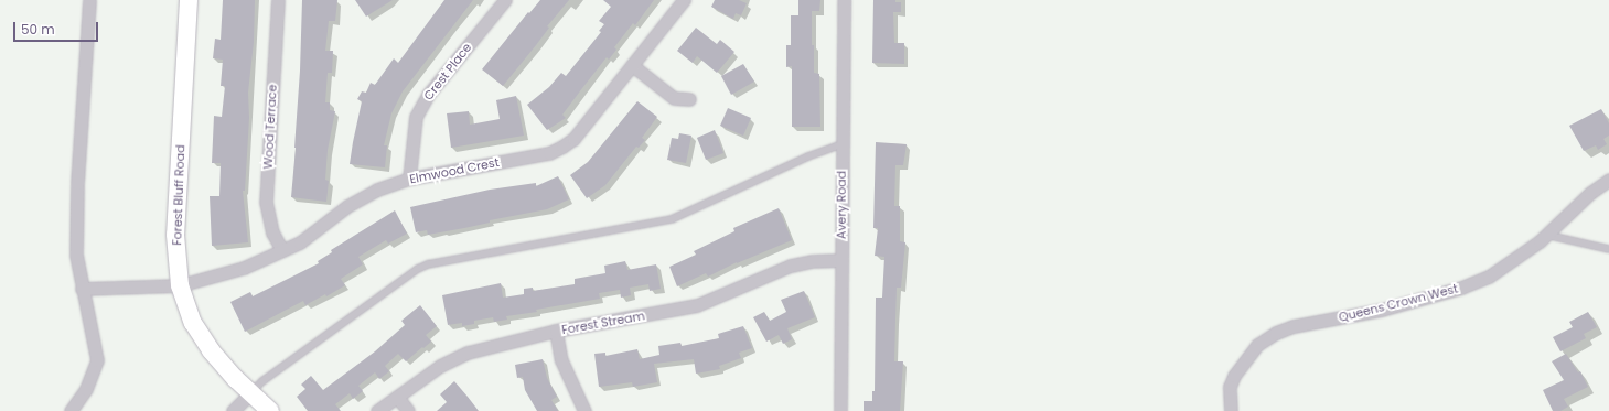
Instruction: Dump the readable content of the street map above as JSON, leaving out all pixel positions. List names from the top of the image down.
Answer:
{
  "streets": {
    "street": [
      "Crest Place",
      "Wood Terrace",
      "Elmwood Crest",
      "Forest Bluff Road",
      "Avery Road",
      "Queens Crown West",
      "Forest Stream"
    ]
  },
  "crossings": [
    ["Crest Place", "Elmwood Crest"],
    ["Wood Terrace", "Elmwood Crest"],
    ["Elmwood Crest", "Forest Bluff Road"],
    ["Avery Road", "Forest Stream"]
  ],
  "scale_bar": "50 m"
}
